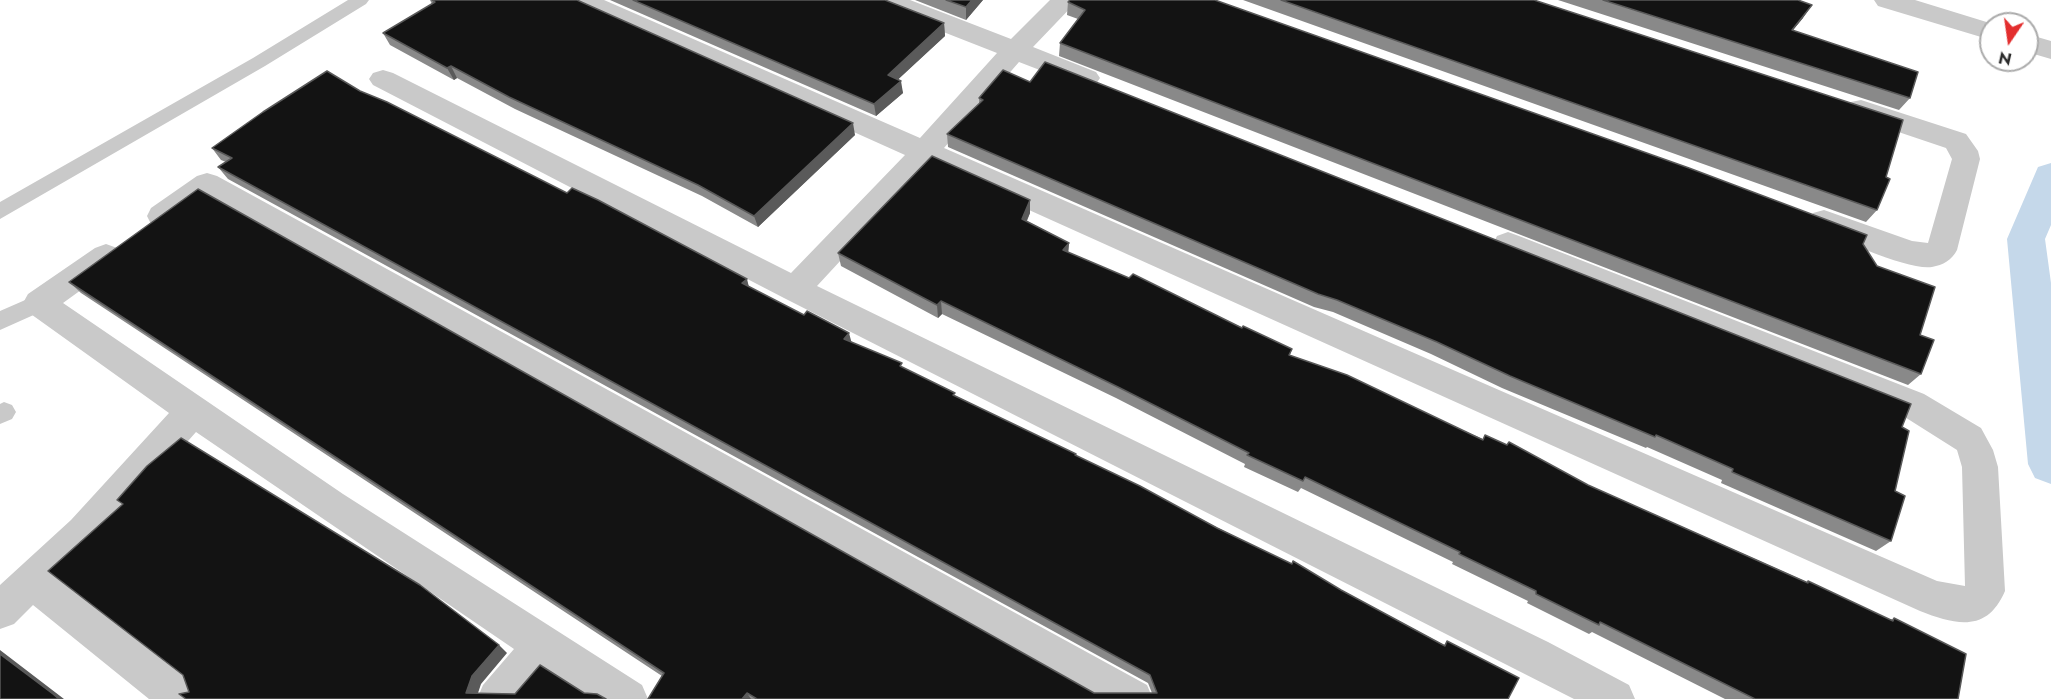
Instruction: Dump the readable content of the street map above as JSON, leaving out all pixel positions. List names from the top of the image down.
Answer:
{
  "north": "bottom"
}
